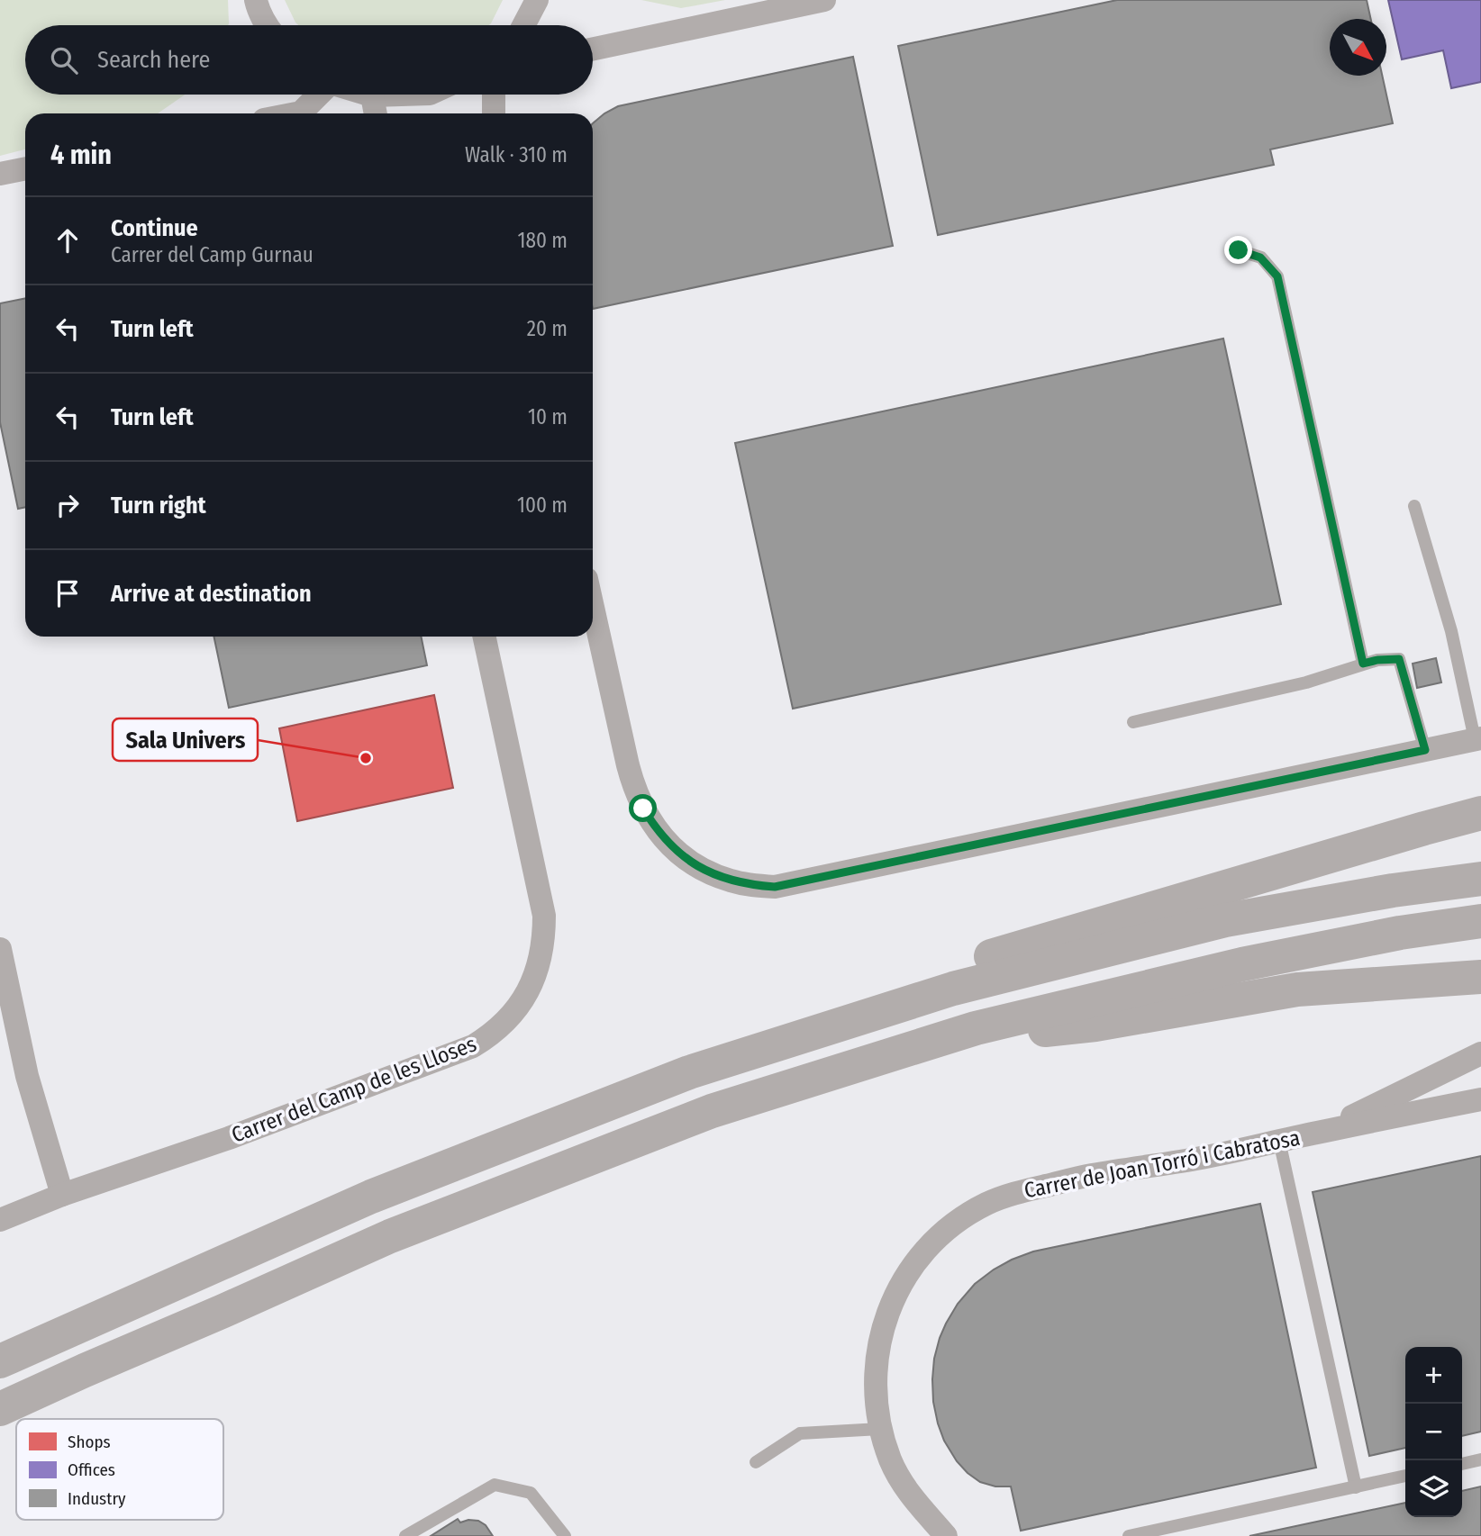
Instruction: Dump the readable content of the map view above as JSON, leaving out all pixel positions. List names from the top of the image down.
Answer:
{
  "streets": {
    "street": ["Carrer del Camp de les Lloses", "Carrer de Joan Torró i Cabratosa"]
  },
  "places": ["Sala Univers"],
  "legend": ["Shops", "Offices", "Industry"],
  "north": "bottom right",
  "page": {
    "search": "Search here",
    "heading": ["4 min", "Walk · 310 m"],
    "list": [
      ["Continue", "Carrer del Camp Gurnau", "180 m"],
      ["Turn left", "20 m"],
      ["Turn left", "10 m"],
      ["Turn right", "100 m"],
      "Arrive at destination"
    ],
    "map_buttons": ["+", "−"]
  }
}
